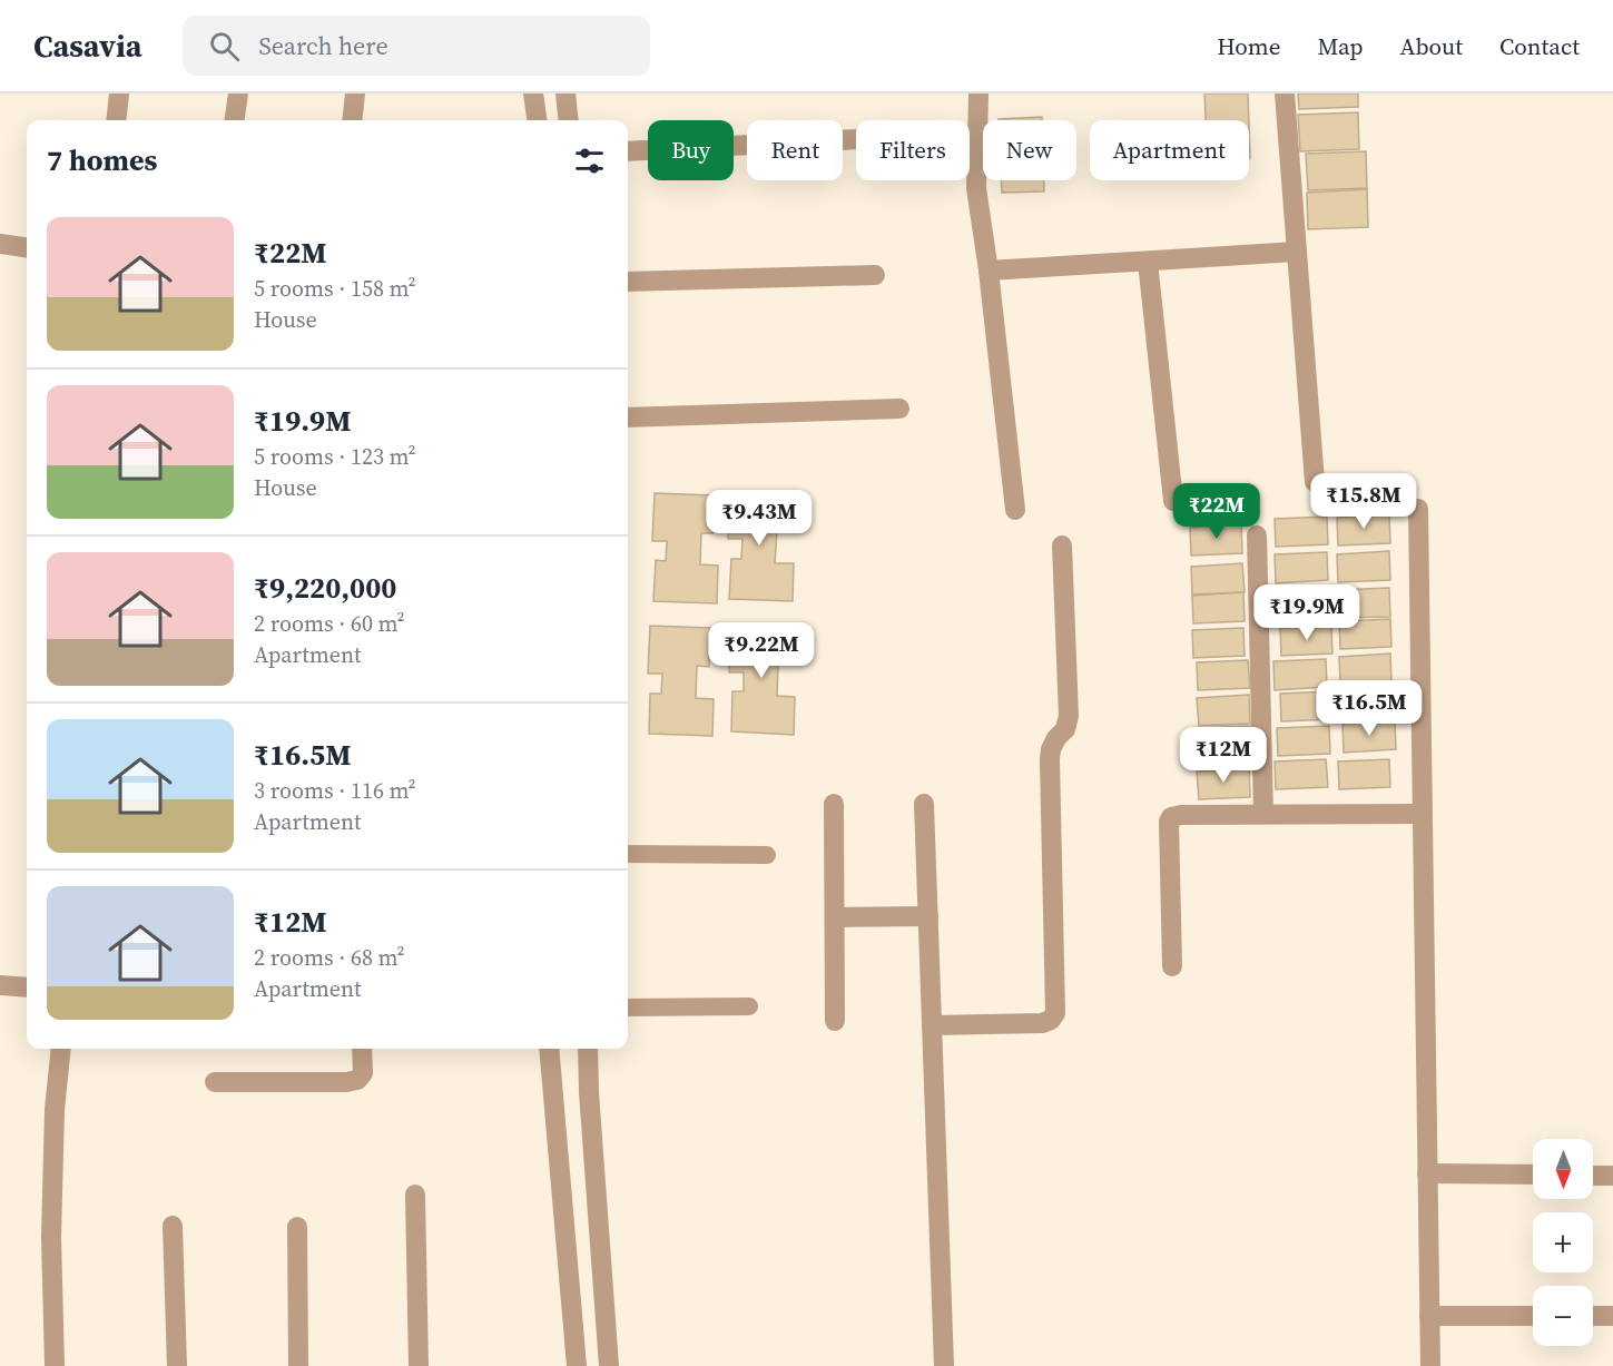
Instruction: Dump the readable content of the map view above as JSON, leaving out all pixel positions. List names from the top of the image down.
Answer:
{
  "north": "bottom",
  "page": {
    "header": "Casavia",
    "search": "Search here",
    "nav": [
      "Home",
      "Map",
      "About",
      "Contact"
    ],
    "chip": [
      "Buy",
      "Rent",
      "Filters",
      "New",
      "Apartment"
    ],
    "heading": "7 homes",
    "list": [
      {
        "name": "₹22M",
        "note": "5 rooms · 158 m² · House"
      },
      {
        "name": "₹19.9M",
        "note": "5 rooms · 123 m² · House"
      },
      {
        "name": "₹9,220,000",
        "note": "2 rooms · 60 m² · Apartment"
      },
      {
        "name": "₹16.5M",
        "note": "3 rooms · 116 m² · Apartment"
      },
      {
        "name": "₹12M",
        "note": "2 rooms · 68 m² · Apartment"
      }
    ],
    "price": [
      "₹15.8M",
      "₹22M",
      "₹9.43M",
      "₹19.9M",
      "₹9.22M",
      "₹16.5M",
      "₹12M"
    ],
    "map_buttons": ["+", "−"]
  }
}
